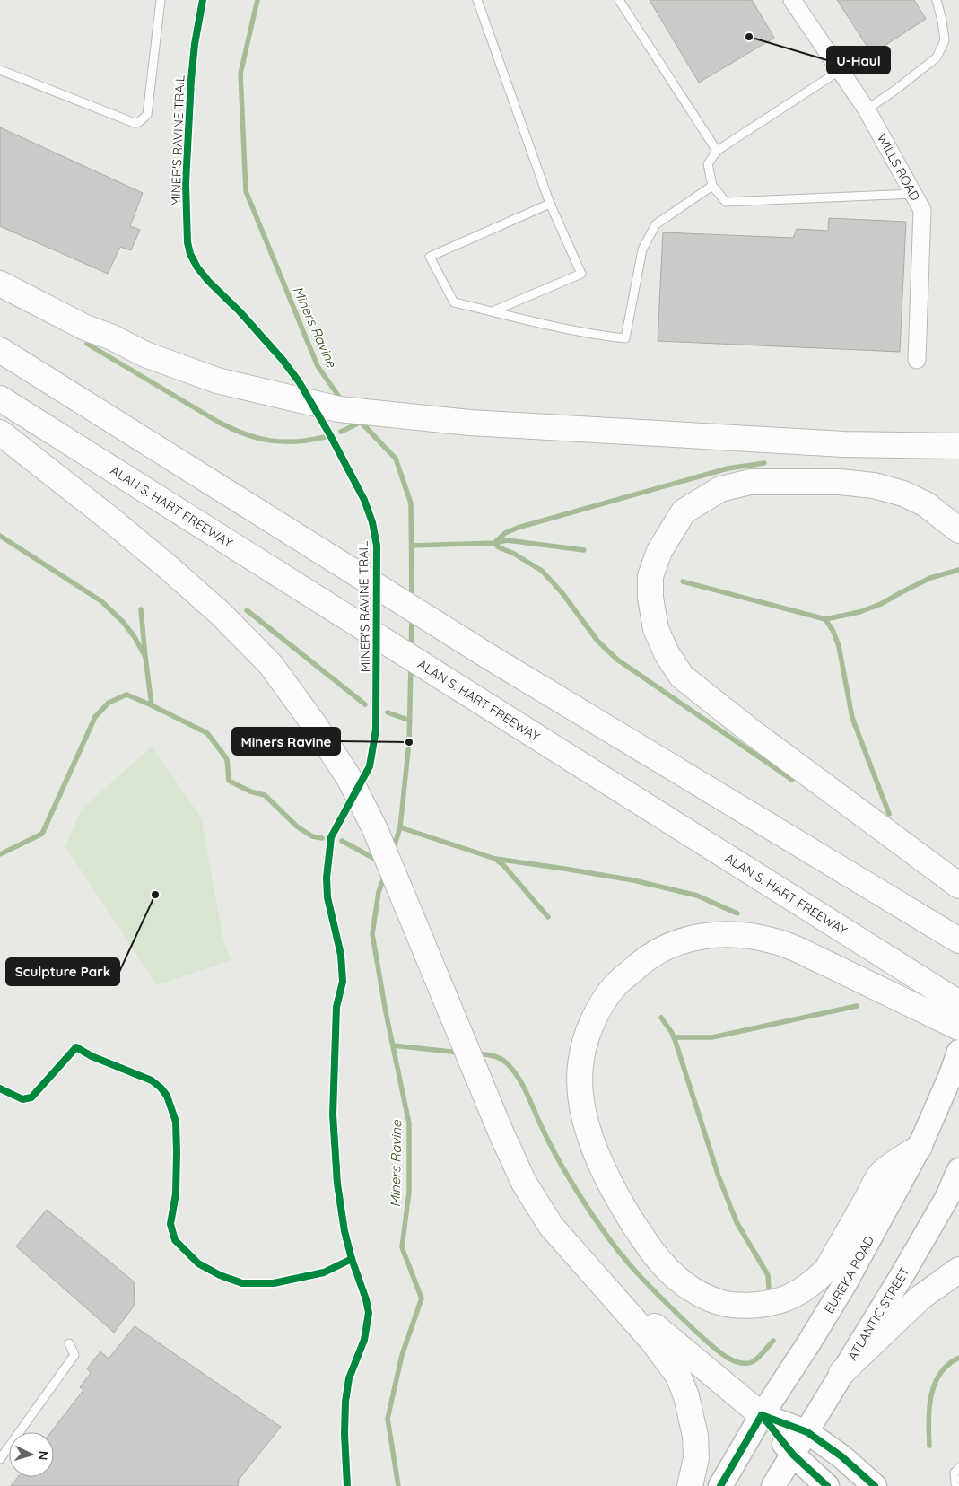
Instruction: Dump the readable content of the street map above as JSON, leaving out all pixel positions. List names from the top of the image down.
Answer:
{
  "streets": {
    "highway": ["ALAN S. HART FREEWAY"],
    "main road": ["EUREKA ROAD", "ATLANTIC STREET"],
    "street": ["WILLS ROAD"],
    "cycle path": ["MINER'S RAVINE TRAIL"]
  },
  "water": ["Miners Ravine"],
  "places": ["U-Haul", "Miners Ravine", "Sculpture Park"],
  "north": "right"
}
